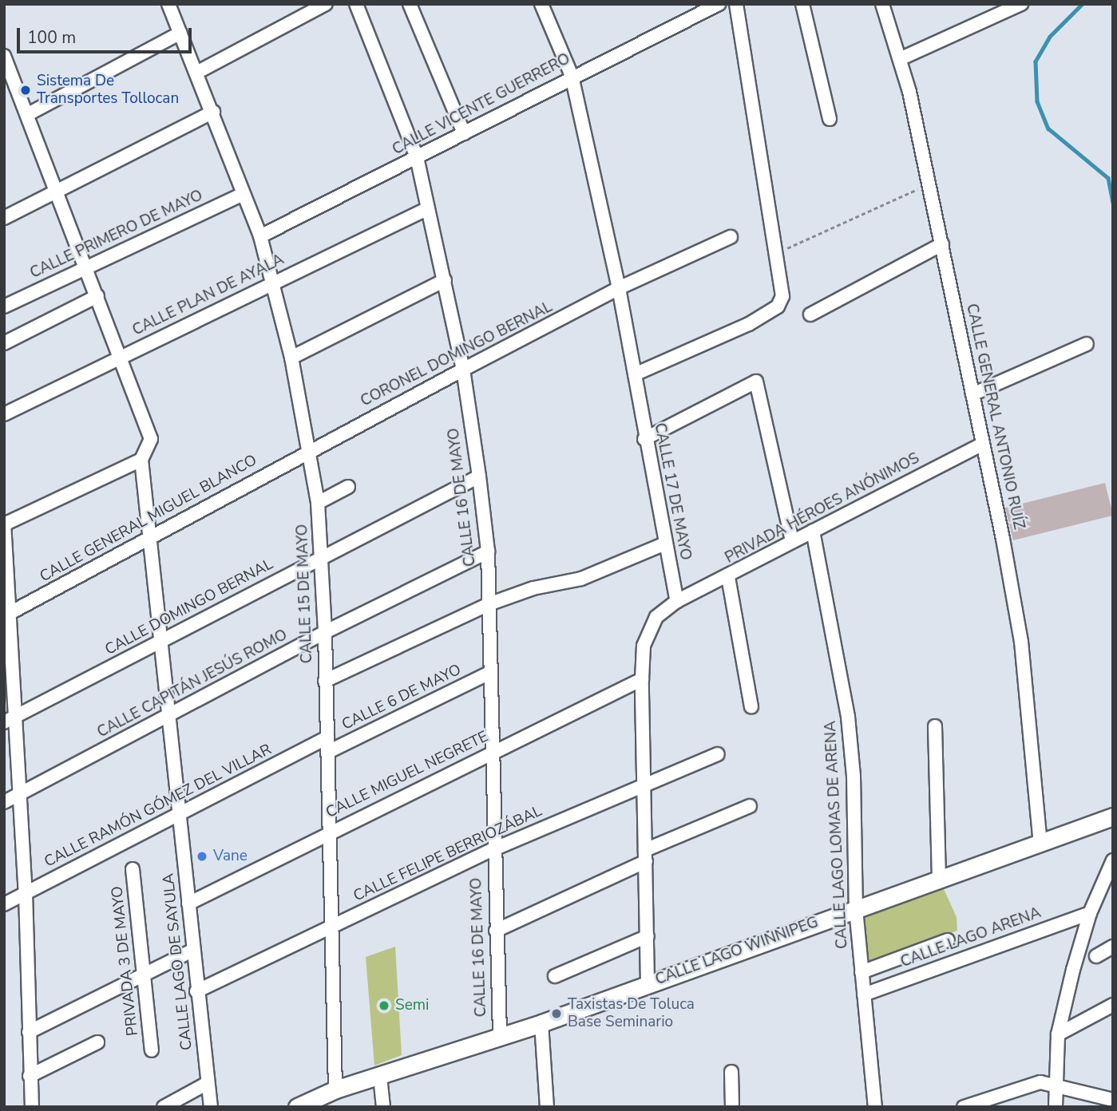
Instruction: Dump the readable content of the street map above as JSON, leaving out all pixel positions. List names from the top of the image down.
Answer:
{
  "streets": {
    "main road": ["CALLE LAGO WINNIPEG"],
    "street": [
      "CALLE VICENTE GUERRERO",
      "CALLE PRIMERO DE MAYO",
      "CALLE PLAN DE AYALA",
      "CORONEL DOMINGO BERNAL",
      "CALLE GENERAL ANTONIO RUÍZ",
      "CALLE 17 DE MAYO",
      "CALLE 16 DE MAYO",
      "PRIVADA HÉROES ANÓNIMOS",
      "CALLE GENERAL MIGUEL BLANCO",
      "CALLE 15 DE MAYO",
      "CALLE DOMINGO BERNAL",
      "CALLE CAPITÁN JESÚS ROMO",
      "CALLE 6 DE MAYO",
      "CALLE MIGUEL NEGRETE",
      "CALLE RAMÓN GÓMEZ DEL VILLAR",
      "CALLE LAGO LOMAS DE ARENA",
      "CALLE FELIPE BERRIOZÁBAL",
      "CALLE LAGO ARENA",
      "PRIVADA 3 DE MAYO",
      "CALLE LAGO DE SAYULA"
    ]
  },
  "crossings": [
    ["CALLE VICENTE GUERRERO", "CALLE 17 DE MAYO"],
    ["CALLE VICENTE GUERRERO", "CALLE 16 DE MAYO"],
    ["CALLE VICENTE GUERRERO", "CALLE 15 DE MAYO"],
    ["CALLE PRIMERO DE MAYO", "CALLE 15 DE MAYO"],
    ["CALLE PLAN DE AYALA", "CALLE 16 DE MAYO"],
    ["CALLE PLAN DE AYALA", "CALLE 15 DE MAYO"],
    ["CORONEL DOMINGO BERNAL", "CALLE 17 DE MAYO"],
    ["CORONEL DOMINGO BERNAL", "CALLE 16 DE MAYO"],
    ["CORONEL DOMINGO BERNAL", "CALLE GENERAL MIGUEL BLANCO"],
    ["CORONEL DOMINGO BERNAL", "CALLE 15 DE MAYO"],
    ["CALLE GENERAL ANTONIO RUÍZ", "PRIVADA HÉROES ANÓNIMOS"],
    ["CALLE GENERAL ANTONIO RUÍZ", "CALLE LAGO WINNIPEG"],
    ["CALLE 17 DE MAYO", "PRIVADA HÉROES ANÓNIMOS"],
    ["CALLE 16 DE MAYO", "CALLE DOMINGO BERNAL"],
    ["CALLE 16 DE MAYO", "CALLE CAPITÁN JESÚS ROMO"],
    ["CALLE 16 DE MAYO", "CALLE 6 DE MAYO"],
    ["CALLE 16 DE MAYO", "CALLE MIGUEL NEGRETE"],
    ["CALLE 16 DE MAYO", "CALLE FELIPE BERRIOZÁBAL"],
    ["CALLE 16 DE MAYO", "CALLE LAGO WINNIPEG"],
    ["PRIVADA HÉROES ANÓNIMOS", "CALLE LAGO LOMAS DE ARENA"],
    ["CALLE GENERAL MIGUEL BLANCO", "CALLE 15 DE MAYO"],
    ["CALLE GENERAL MIGUEL BLANCO", "CALLE LAGO DE SAYULA"],
    ["CALLE 15 DE MAYO", "CALLE DOMINGO BERNAL"],
    ["CALLE 15 DE MAYO", "CALLE CAPITÁN JESÚS ROMO"],
    ["CALLE 15 DE MAYO", "CALLE 6 DE MAYO"],
    ["CALLE 15 DE MAYO", "CALLE MIGUEL NEGRETE"],
    ["CALLE 15 DE MAYO", "CALLE RAMÓN GÓMEZ DEL VILLAR"],
    ["CALLE 15 DE MAYO", "CALLE FELIPE BERRIOZÁBAL"],
    ["CALLE 15 DE MAYO", "CALLE LAGO WINNIPEG"],
    ["CALLE DOMINGO BERNAL", "CALLE LAGO DE SAYULA"],
    ["CALLE CAPITÁN JESÚS ROMO", "CALLE LAGO DE SAYULA"],
    ["CALLE MIGUEL NEGRETE", "CALLE LAGO DE SAYULA"],
    ["CALLE RAMÓN GÓMEZ DEL VILLAR", "CALLE LAGO DE SAYULA"],
    ["CALLE LAGO LOMAS DE ARENA", "CALLE LAGO ARENA"],
    ["CALLE LAGO LOMAS DE ARENA", "CALLE LAGO WINNIPEG"],
    ["CALLE FELIPE BERRIOZÁBAL", "CALLE LAGO DE SAYULA"]
  ],
  "places": [
    "Sistema De Transportes Tollocan",
    "Vane",
    "Semi",
    "Taxistas De Toluca Base Seminario"
  ],
  "scale_bar": "100 m"
}
